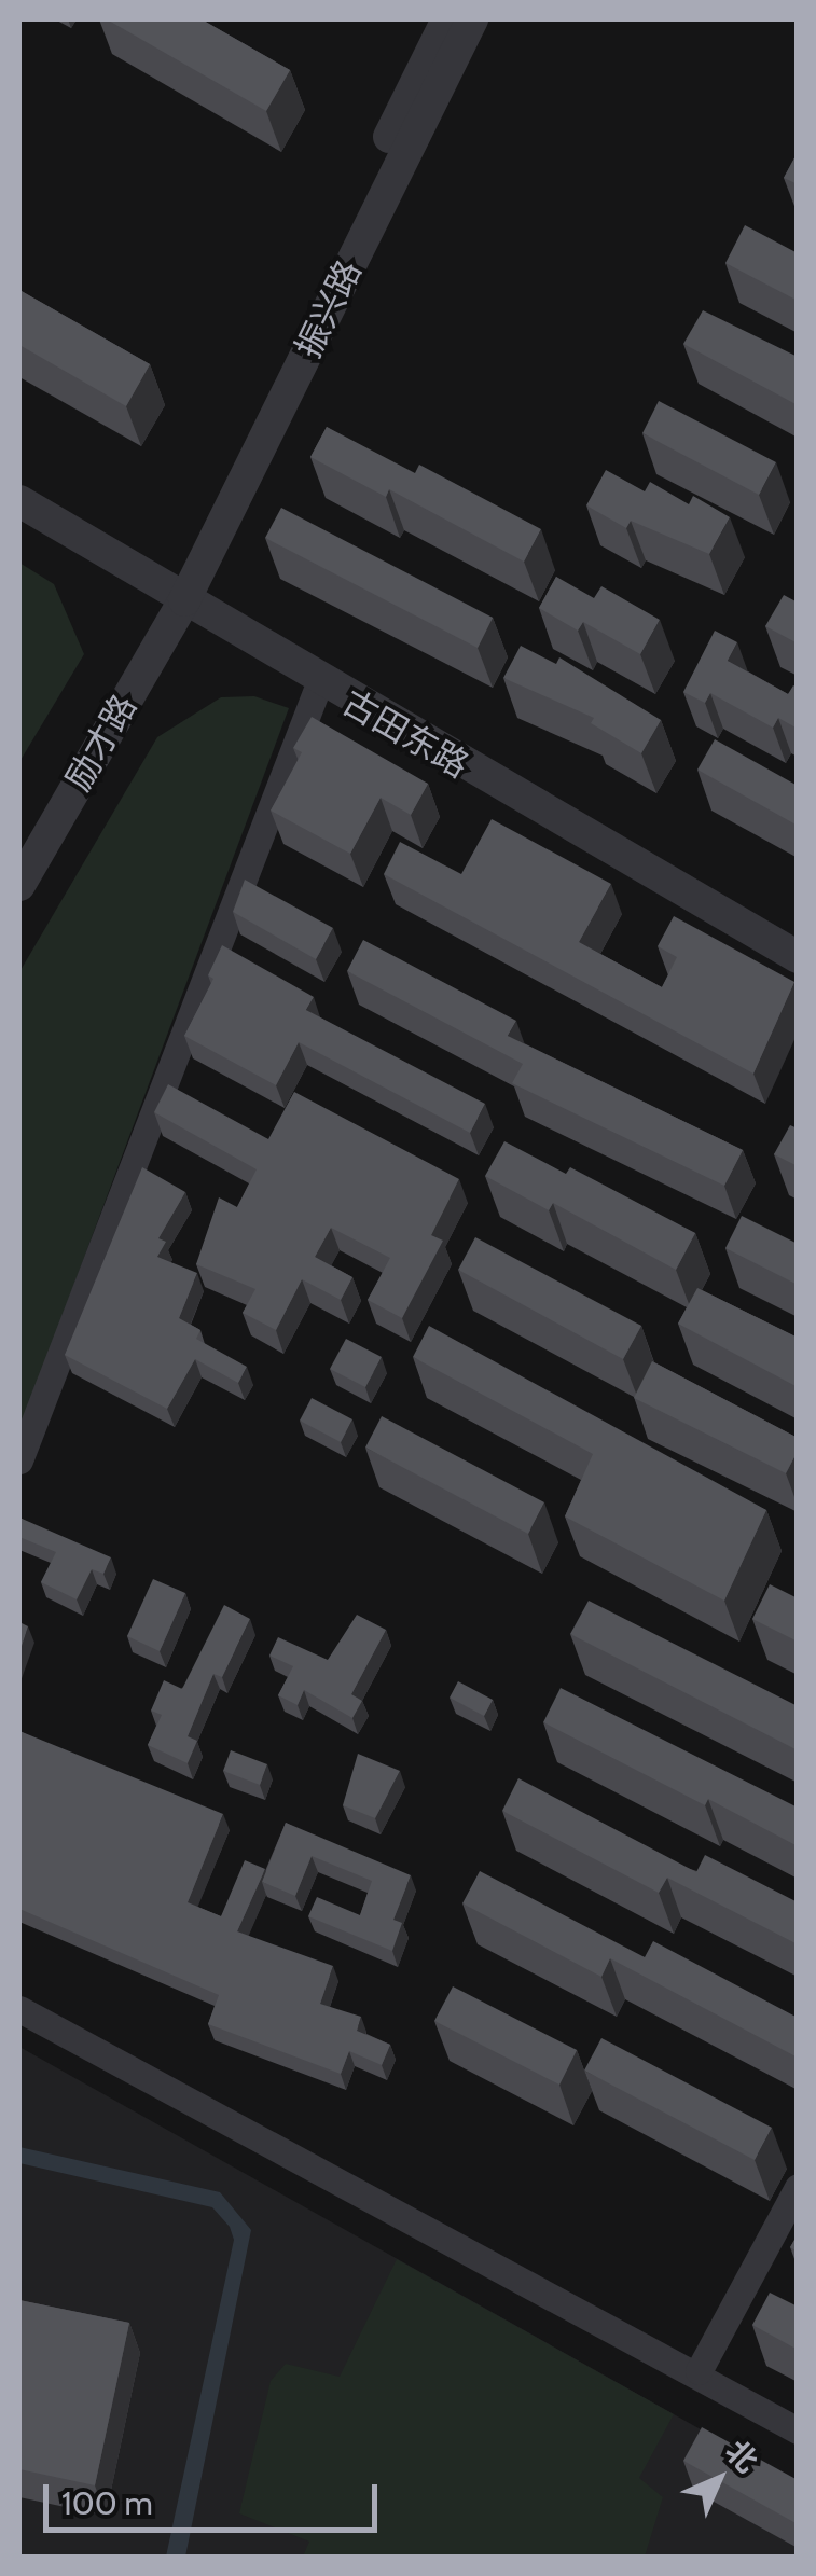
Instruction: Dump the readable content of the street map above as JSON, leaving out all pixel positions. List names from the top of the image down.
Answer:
{
  "streets": {
    "street": ["振兴路", "古田东路", "励才路"]
  },
  "crossings": [
    ["振兴路", "古田东路"],
    ["振兴路", "励才路"],
    ["古田东路", "励才路"]
  ],
  "scale_bar": "100 m",
  "north": "top right"
}
